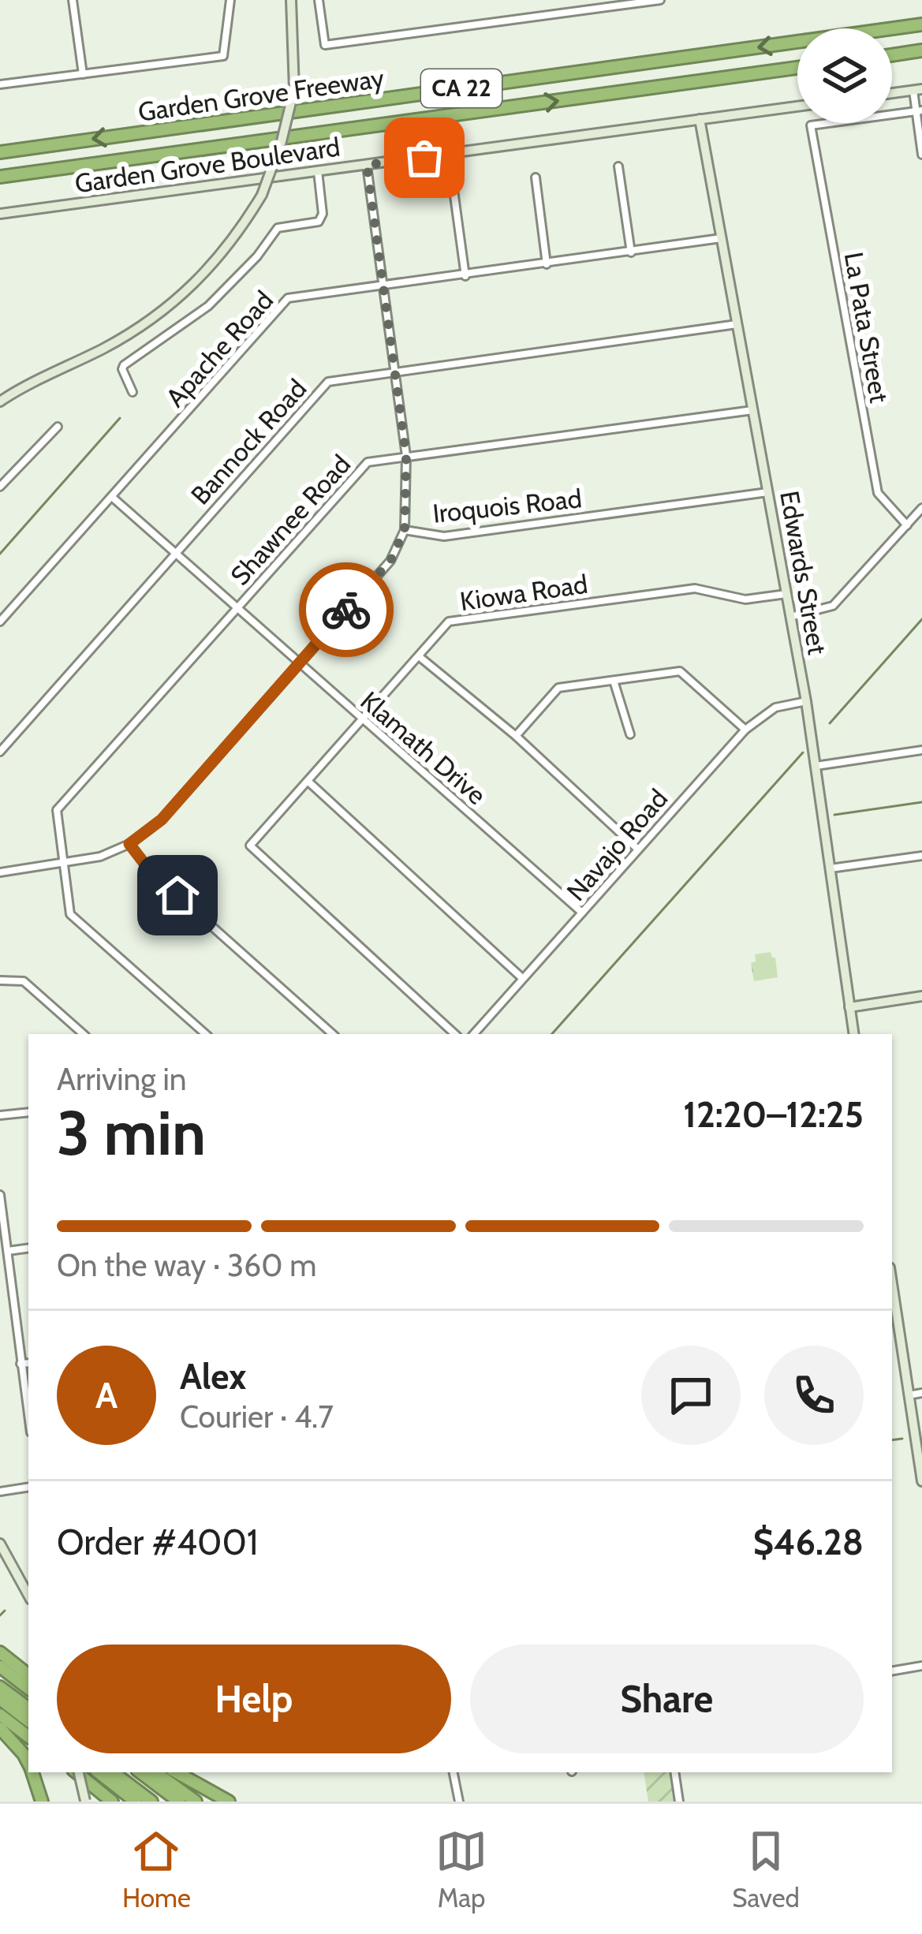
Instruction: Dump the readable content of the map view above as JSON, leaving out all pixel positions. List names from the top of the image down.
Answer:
{
  "streets": {
    "highway": ["CA 22", "Garden Grove Freeway"],
    "main road": ["Garden Grove Boulevard", "Edwards Street"],
    "street": [
      "La Pata Street",
      "Apache Road",
      "Bannock Road",
      "Iroquois Road",
      "Shawnee Road",
      "Kiowa Road",
      "Klamath Drive",
      "Navajo Road"
    ]
  },
  "crossings": [
    ["Garden Grove Boulevard", "Edwards Street"],
    ["Apache Road", "Edwards Street"],
    ["Apache Road", "Klamath Drive"],
    ["Bannock Road", "Edwards Street"],
    ["Bannock Road", "Klamath Drive"],
    ["Iroquois Road", "Shawnee Road"],
    ["Iroquois Road", "Edwards Street"],
    ["Iroquois Road", "Klamath Drive"],
    ["Shawnee Road", "Edwards Street"],
    ["Shawnee Road", "Klamath Drive"],
    ["Edwards Street", "Kiowa Road"],
    ["Edwards Street", "Navajo Road"],
    ["Kiowa Road", "Klamath Drive"],
    ["Klamath Drive", "Navajo Road"]
  ],
  "page": {
    "heading": ["3 min", "Arriving in", "12:20–12:25"],
    "panel": [
      "Alex",
      "Courier · 4.7",
      "Order #4001",
      "$46.28"
    ],
    "bar": "On the way · 360 m",
    "round": "A",
    "buttons": ["Help", "Share"],
    "tabs": ["Home", "Map", "Saved"]
  }
}
